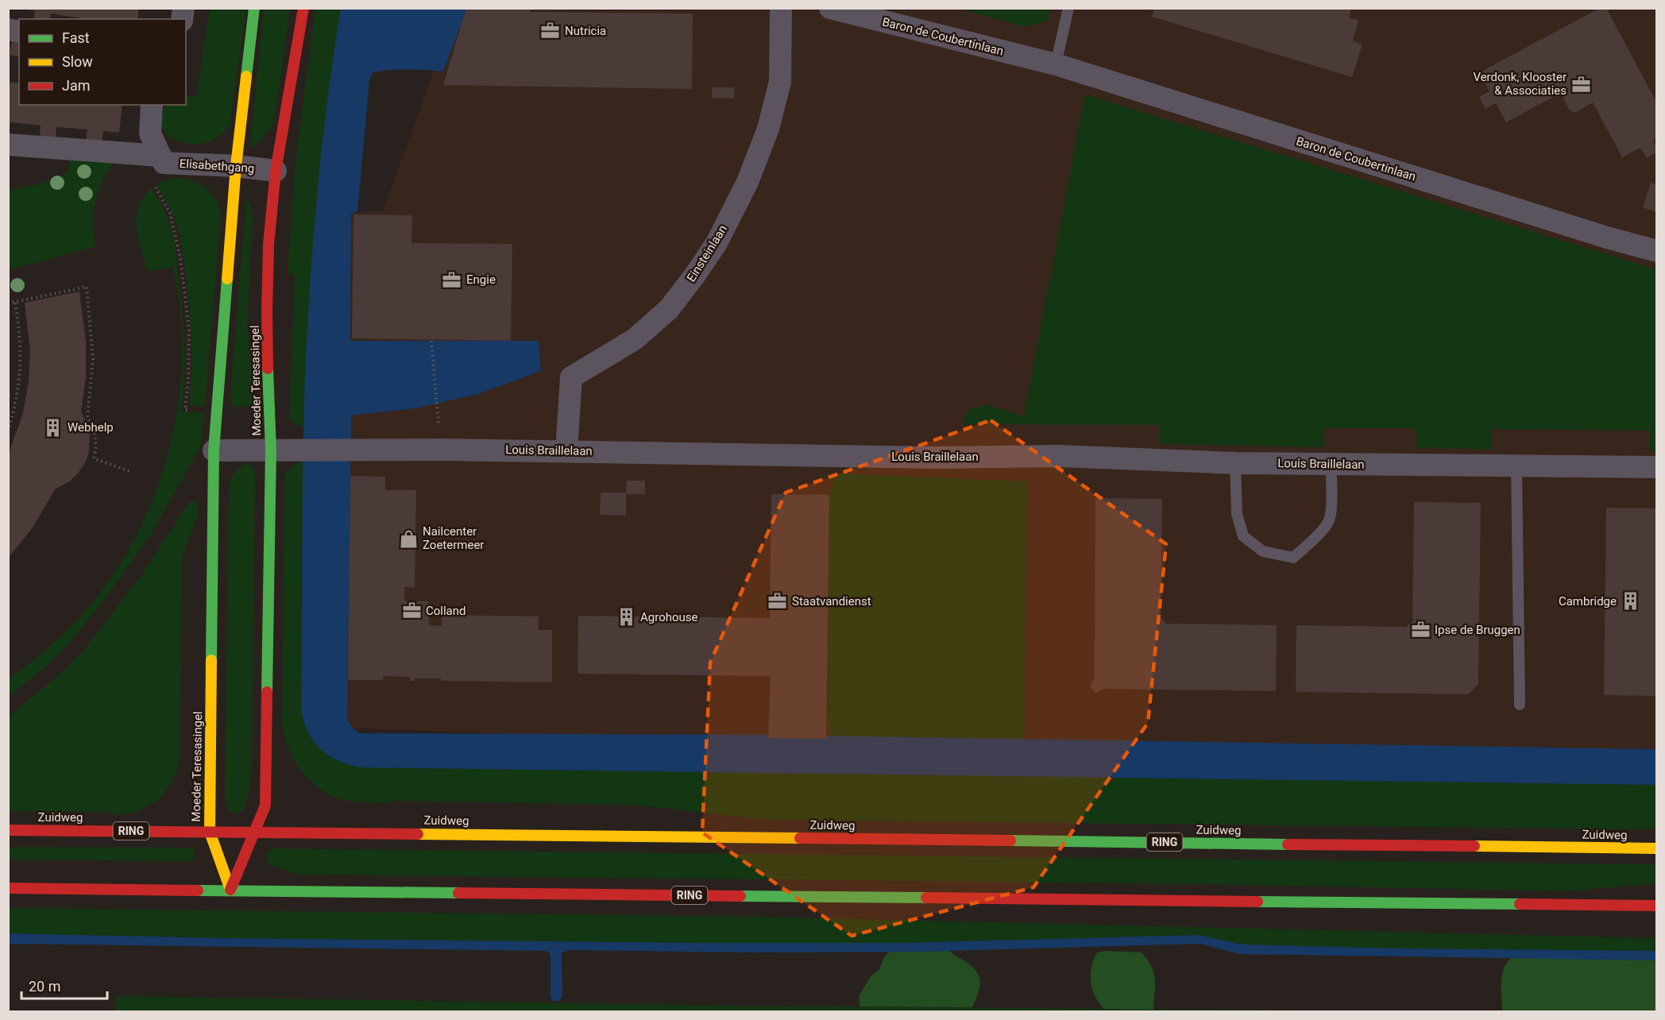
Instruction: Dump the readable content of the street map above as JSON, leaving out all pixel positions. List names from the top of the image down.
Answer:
{
  "streets": {
    "main road": ["Moeder Teresasingel", "Zuidweg", "RING"],
    "street": [
      "Baron de Coubertinlaan",
      "Elisabethgang",
      "Einsteinlaan",
      "Louis Braillelaan"
    ]
  },
  "crossings": [
    ["Elisabethgang", "Moeder Teresasingel"],
    ["Einsteinlaan", "Louis Braillelaan"],
    ["Moeder Teresasingel", "Louis Braillelaan"],
    ["Moeder Teresasingel", "Zuidweg"],
    ["Moeder Teresasingel", "RING"]
  ],
  "places": {
    "office": [
      "Nutricia",
      "Verdonk, Klooster & Associaties",
      "Engie",
      "Staatvandienst",
      "Colland",
      "Ipse de Bruggen"
    ],
    "building": ["Webhelp", "Cambridge", "Agrohouse"],
    "shop": ["Nailcenter Zoetermeer"]
  },
  "legend": ["Fast", "Slow", "Jam"],
  "scale_bar": "20 m"
}
